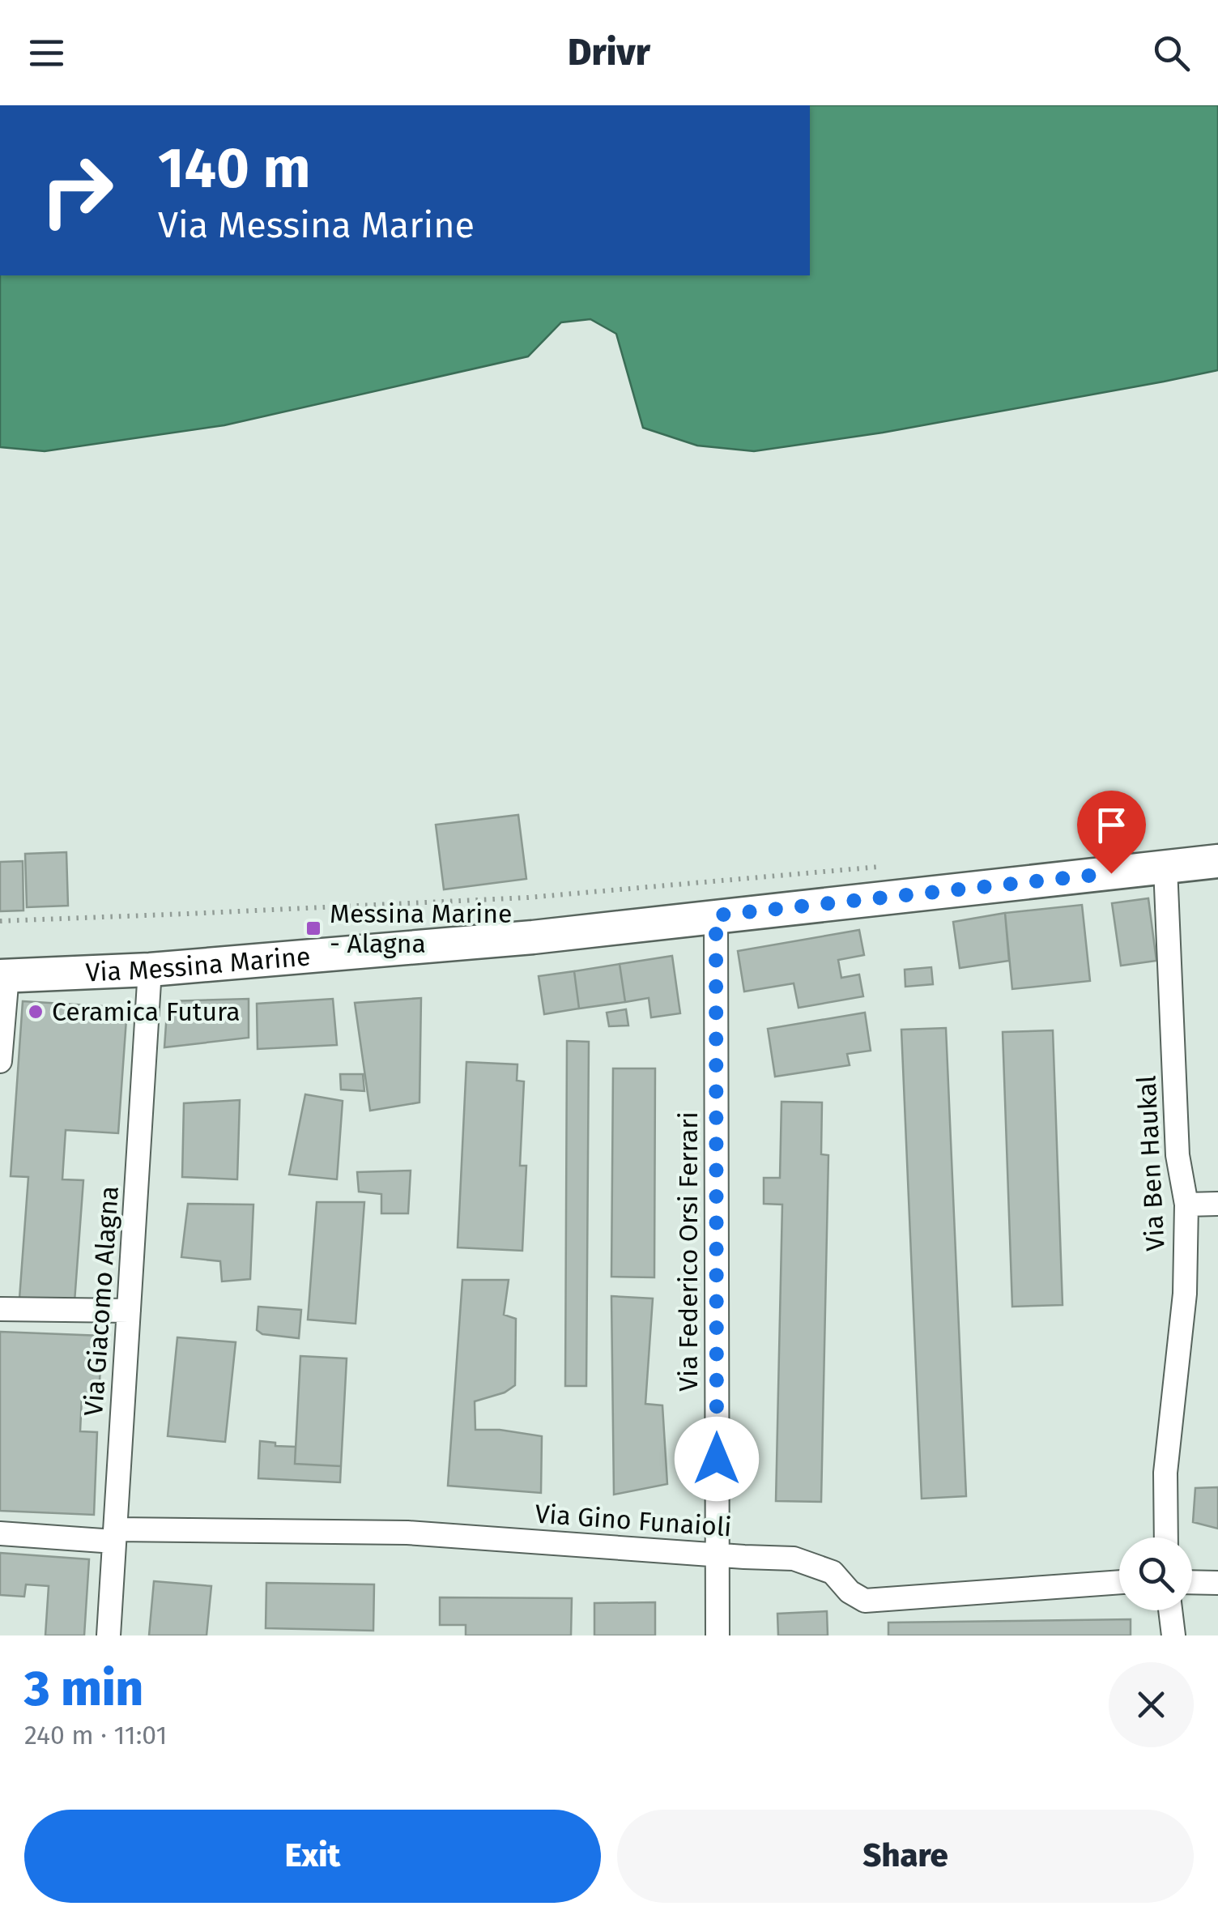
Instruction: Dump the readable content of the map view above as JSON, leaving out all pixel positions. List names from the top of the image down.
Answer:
{
  "streets": {
    "main road": ["Via Messina Marine"],
    "street": [
      "Via Ben Haukal",
      "Via Federico Orsi Ferrari",
      "Via Giacomo Alagna",
      "Via Gino Funaioli"
    ]
  },
  "crossings": [
    ["Via Messina Marine", "Via Ben Haukal"],
    ["Via Messina Marine", "Via Federico Orsi Ferrari"],
    ["Via Messina Marine", "Via Giacomo Alagna"],
    ["Via Federico Orsi Ferrari", "Via Gino Funaioli"],
    ["Via Giacomo Alagna", "Via Gino Funaioli"]
  ],
  "places": {
    "transit": ["Messina Marine - Alagna"],
    "other": ["Ceramica Futura"]
  },
  "page": {
    "header": "Drivr",
    "turn": ["140 m", "Via Messina Marine"],
    "heading": ["3 min", "240 m · 11:01"],
    "buttons": ["Exit", "Share"]
  }
}
